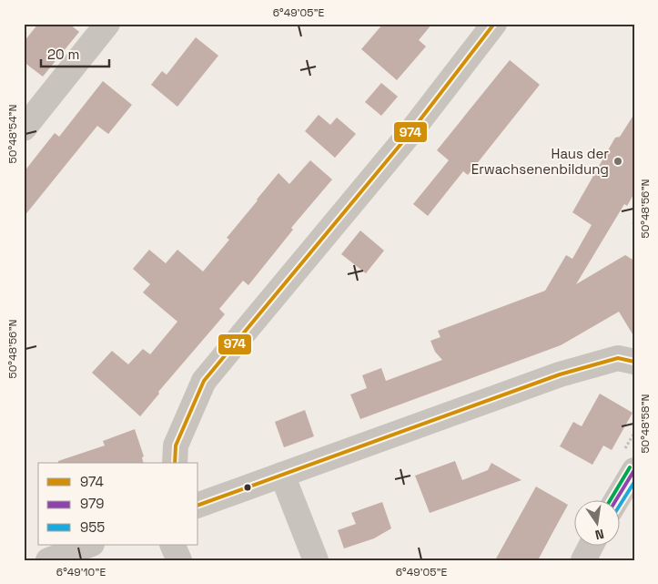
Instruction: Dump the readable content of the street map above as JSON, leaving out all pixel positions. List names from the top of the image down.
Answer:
{
  "places": ["Haus der Erwachsenenbildung"],
  "lines": ["transit line 974", "transit line 979", "transit line 955"],
  "legend": ["974", "979", "955"],
  "scale_bar": "20 m",
  "north": "bottom",
  "coordinates": [
    "6°49'05\"E",
    "50°48'54\"N",
    "50°48'56\"N",
    "50°48'58\"N",
    "6°49'10\"E"
  ]
}
